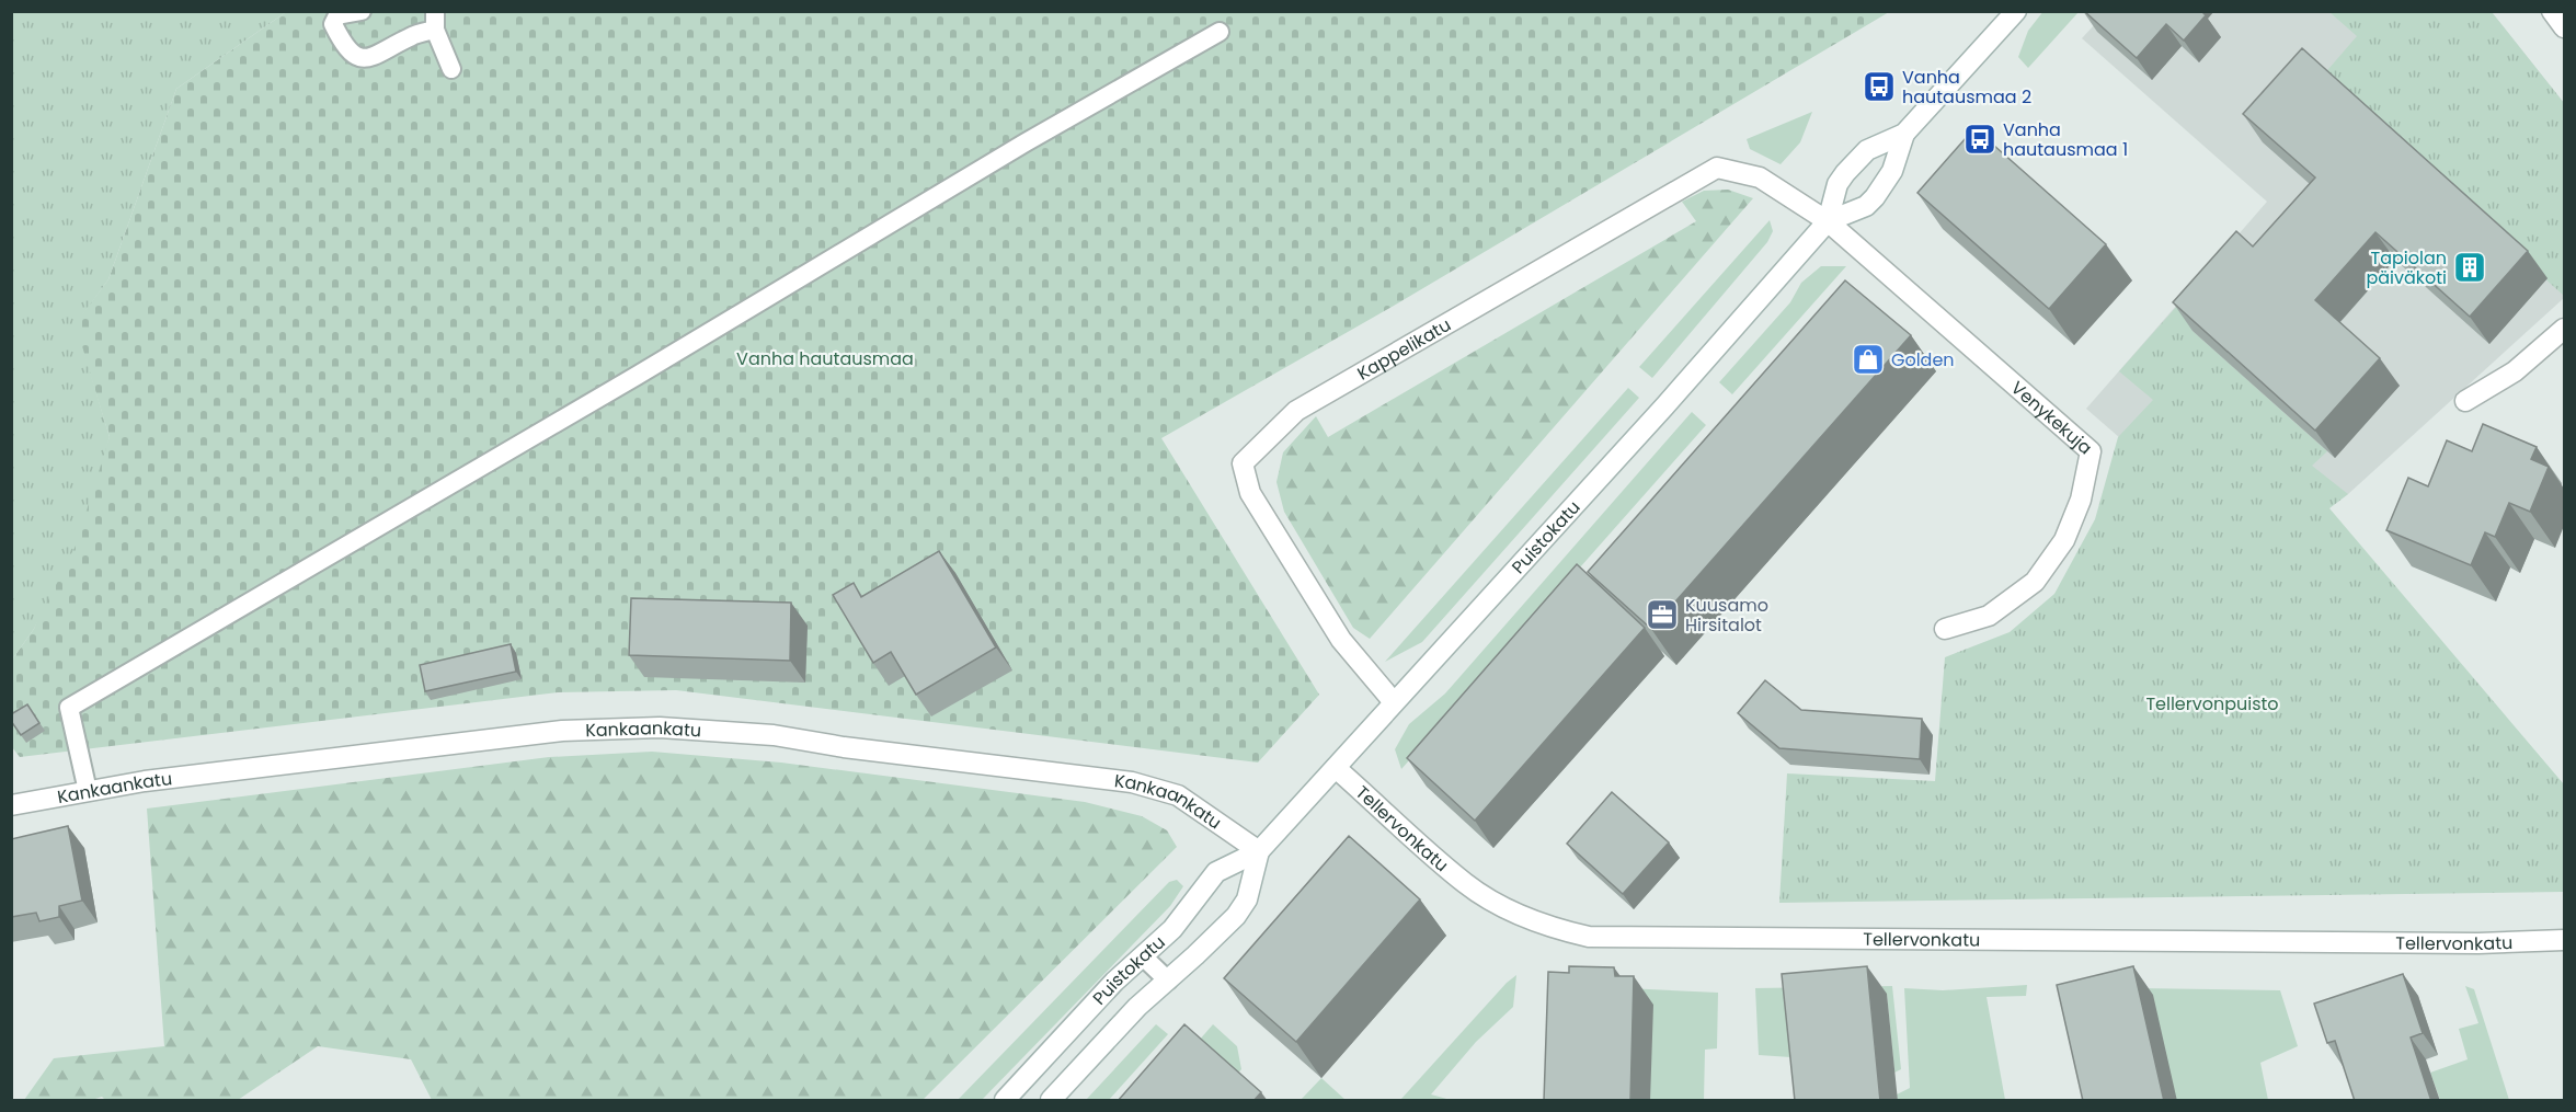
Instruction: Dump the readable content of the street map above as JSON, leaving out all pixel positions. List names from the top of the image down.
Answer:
{
  "streets": {
    "street": [
      "Kappelikatu",
      "Venykekuja",
      "Puistokatu",
      "Kankaankatu",
      "Tellervonkatu"
    ]
  },
  "crossings": [
    ["Kappelikatu", "Venykekuja"],
    ["Kappelikatu", "Puistokatu"],
    ["Venykekuja", "Puistokatu"],
    ["Puistokatu", "Kankaankatu"],
    ["Puistokatu", "Tellervonkatu"]
  ],
  "parks": ["Vanha hautausmaa", "Tellervonpuisto"],
  "places": {
    "bus stop": ["Vanha hautausmaa 2", "Vanha hautausmaa 1"],
    "building": ["Tapiolan päiväkoti"],
    "shop": ["Golden"],
    "office": ["Kuusamo Hirsitalot"]
  }
}
